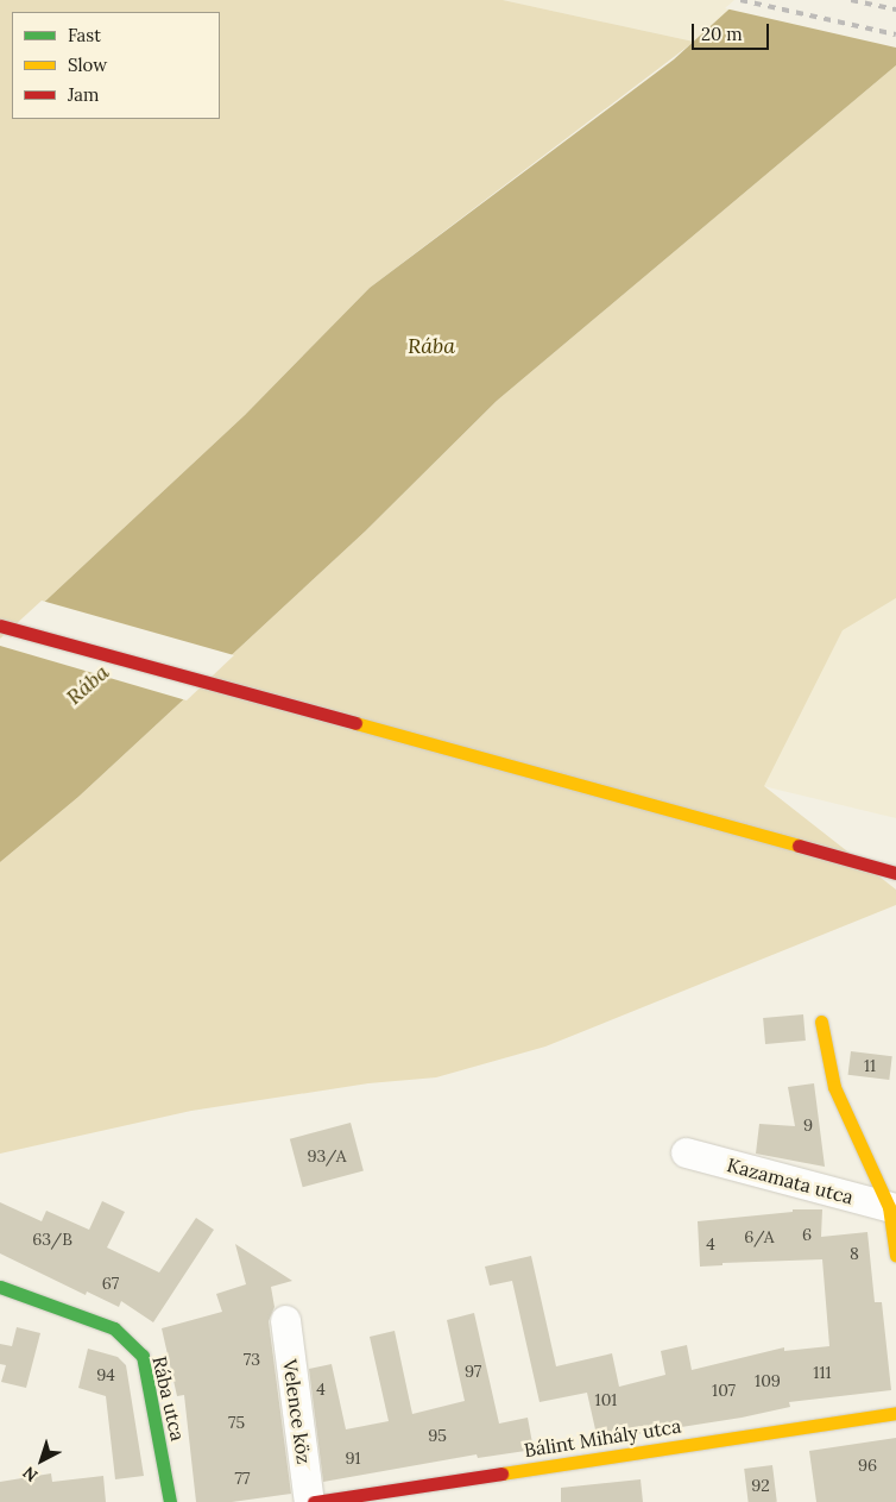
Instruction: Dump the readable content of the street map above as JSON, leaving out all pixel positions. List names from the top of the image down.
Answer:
{
  "streets": {
    "street": [
      "Kazamata utca",
      "Rába utca",
      "Velence köz",
      "Bálint Mihály utca"
    ]
  },
  "crossings": [
    ["Velence köz", "Bálint Mihály utca"]
  ],
  "water": ["Rába"],
  "house_numbers": [
    "11",
    "9",
    "93/A",
    "6",
    "6/A",
    "63/B",
    "4",
    "8",
    "67",
    "73",
    "97",
    "111",
    "94",
    "109",
    "4",
    "107",
    "101",
    "75",
    "95",
    "91",
    "96",
    "77",
    "92"
  ],
  "legend": ["Fast", "Slow", "Jam"],
  "scale_bar": "20 m",
  "north": "bottom left"
}
